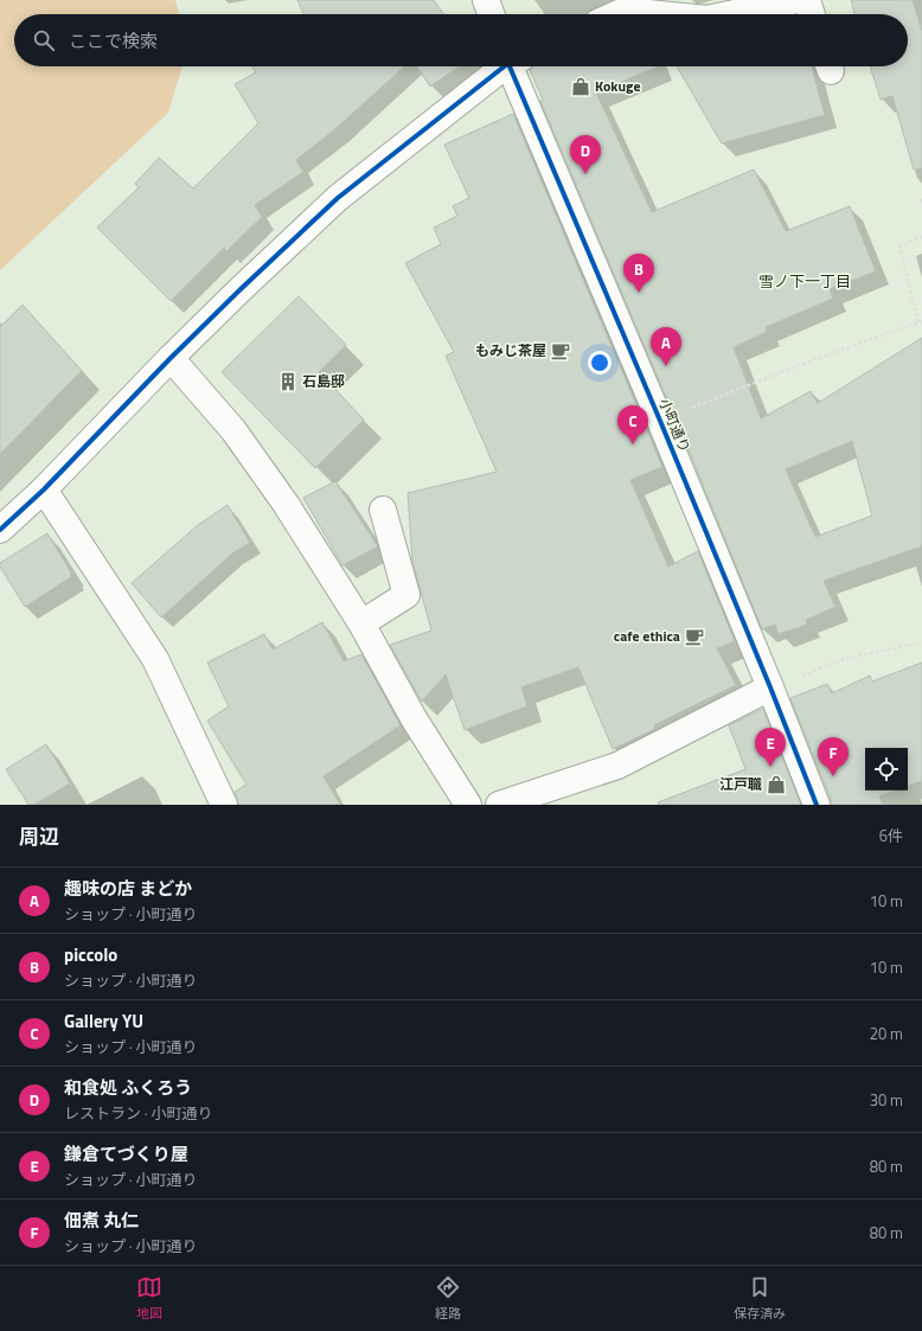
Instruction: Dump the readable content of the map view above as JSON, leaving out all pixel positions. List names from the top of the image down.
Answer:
{
  "streets": {
    "street": ["小町通り"]
  },
  "districts": ["雪ノ下一丁目"],
  "places": {
    "shop": ["Kokuge", "江戸職"],
    "cafe": ["もみじ茶屋", "cafe ethica"],
    "building": ["石島邸"]
  },
  "page": {
    "search": "ここで検索",
    "pins": [
      "D",
      "B",
      "A",
      "C",
      "E",
      "F"
    ],
    "heading": ["周辺", "6件"],
    "list": [
      {
        "mark": "A",
        "name": "趣味の店 まどか",
        "note": "ショップ · 小町通り",
        "value": "10 m"
      },
      {
        "mark": "B",
        "name": "piccolo",
        "note": "ショップ · 小町通り",
        "value": "10 m"
      },
      {
        "mark": "C",
        "name": "Gallery YU",
        "note": "ショップ · 小町通り",
        "value": "20 m"
      },
      {
        "mark": "D",
        "name": "和食処 ふくろう",
        "note": "レストラン · 小町通り",
        "value": "30 m"
      },
      {
        "mark": "E",
        "name": "鎌倉てづくり屋",
        "note": "ショップ · 小町通り",
        "value": "80 m"
      },
      {
        "mark": "F",
        "name": "佃煮 丸仁",
        "note": "ショップ · 小町通り",
        "value": "80 m"
      }
    ],
    "nav": ["地図", "経路", "保存済み"]
  }
}
